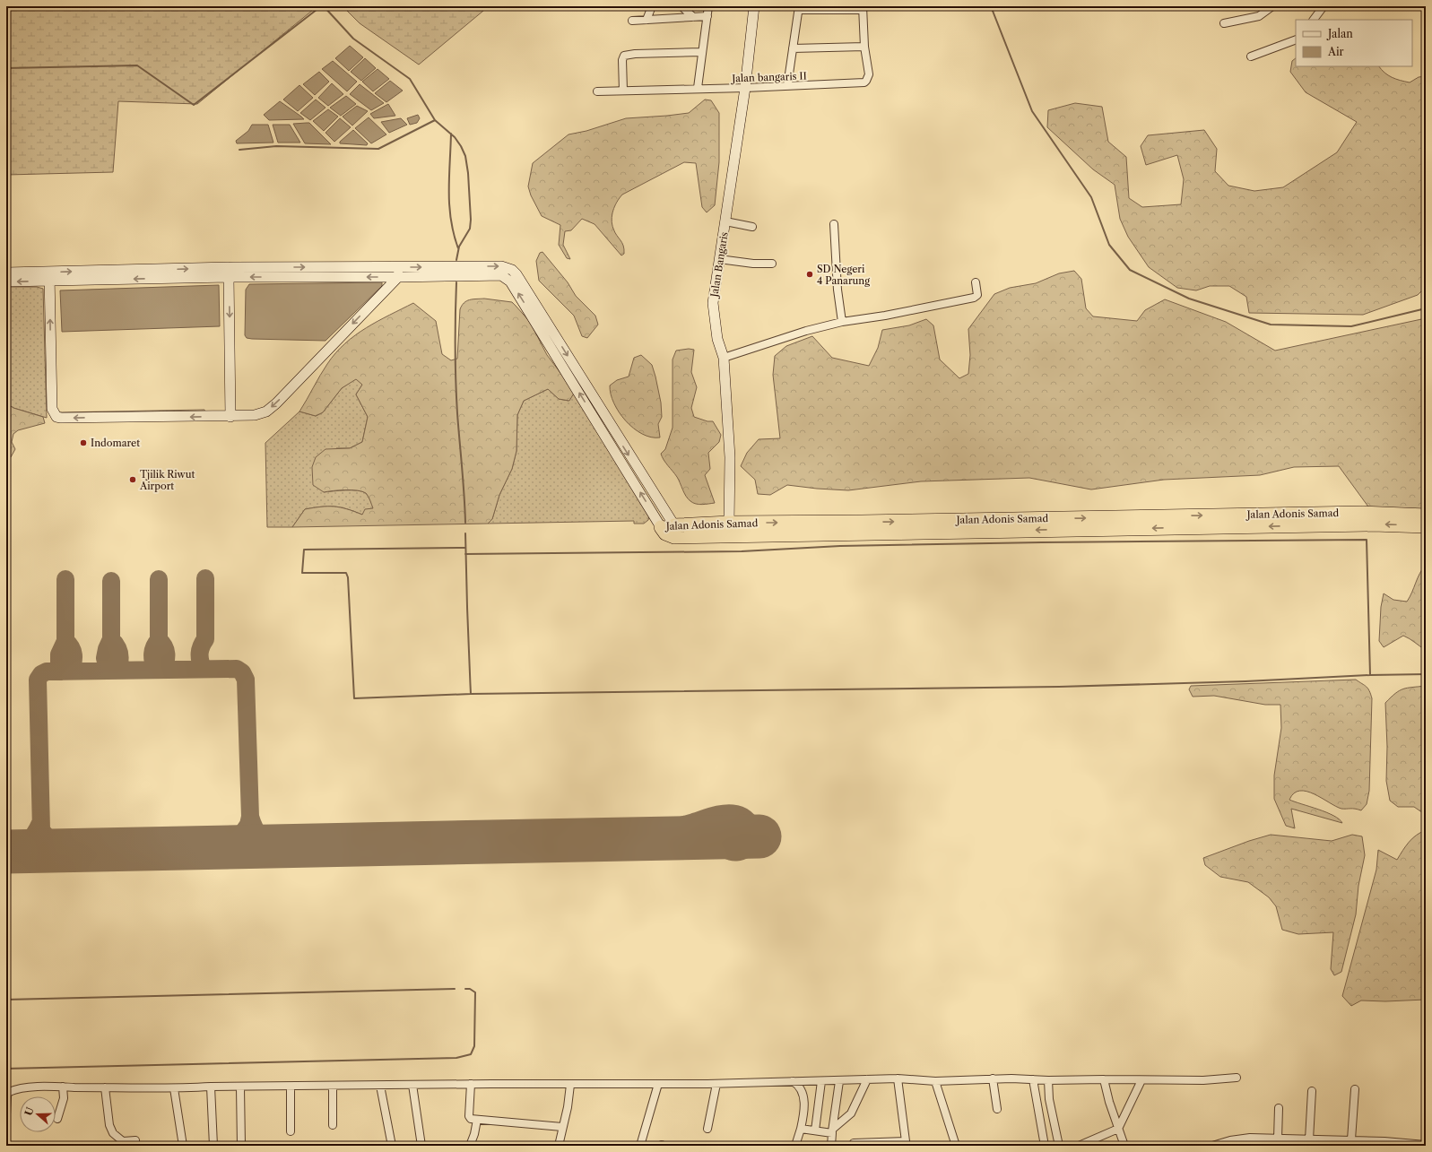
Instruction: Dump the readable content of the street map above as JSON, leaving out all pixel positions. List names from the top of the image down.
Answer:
{
  "streets": {
    "highway": ["Jalan Adonis Samad"],
    "main road": ["Jalan Bangaris"],
    "street": ["Jalan bangaris II"]
  },
  "crossings": [
    ["Jalan bangaris II", "Jalan Bangaris"],
    ["Jalan Bangaris", "Jalan Adonis Samad"]
  ],
  "places": ["SD Negeri 4 Panarung", "Indomaret", "Tjilik Riwut Airport"],
  "legend": ["Jalan", "Air"],
  "north": "left"
}
